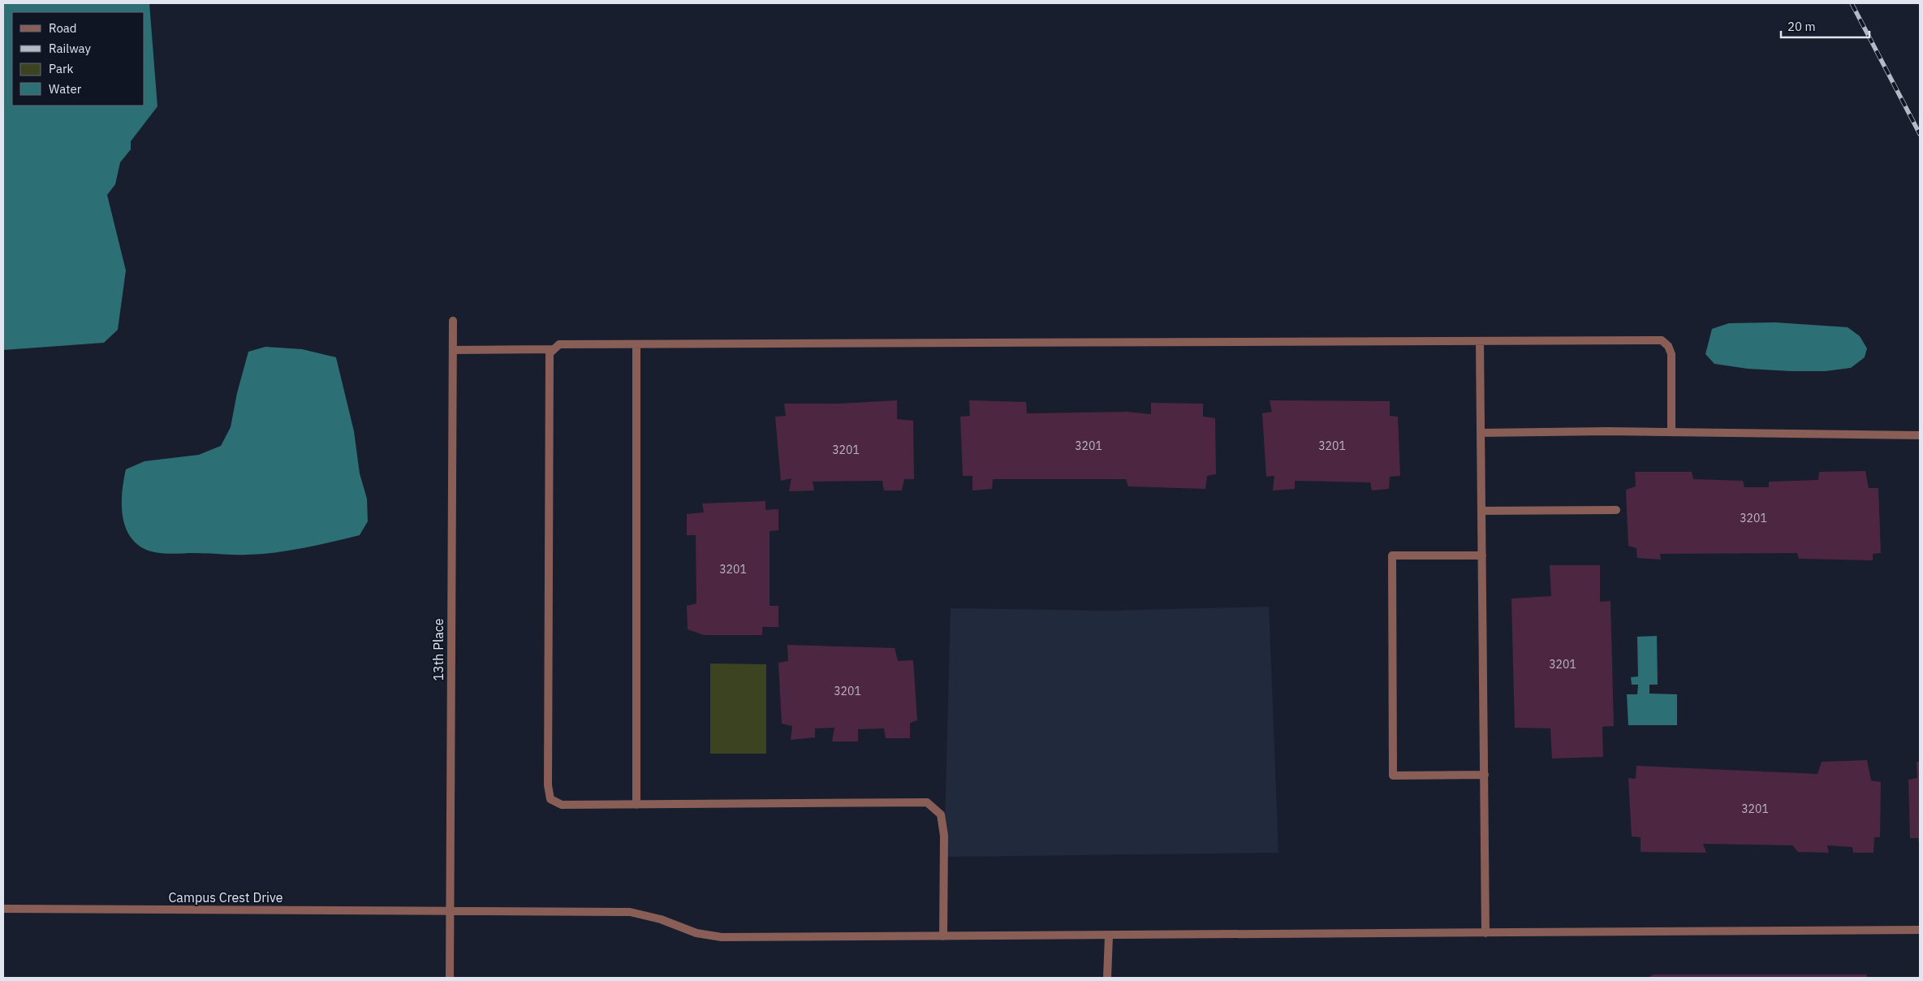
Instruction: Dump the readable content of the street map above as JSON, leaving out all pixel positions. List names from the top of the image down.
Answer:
{
  "streets": {
    "street": ["13th Place", "Campus Crest Drive"]
  },
  "crossings": [
    ["13th Place", "Campus Crest Drive"]
  ],
  "house_numbers": [
    "3201",
    "3201",
    "3201",
    "3201",
    "3201",
    "3201",
    "3201",
    "3201"
  ],
  "legend": [
    "Road",
    "Railway",
    "Park",
    "Water"
  ],
  "scale_bar": "20 m"
}
